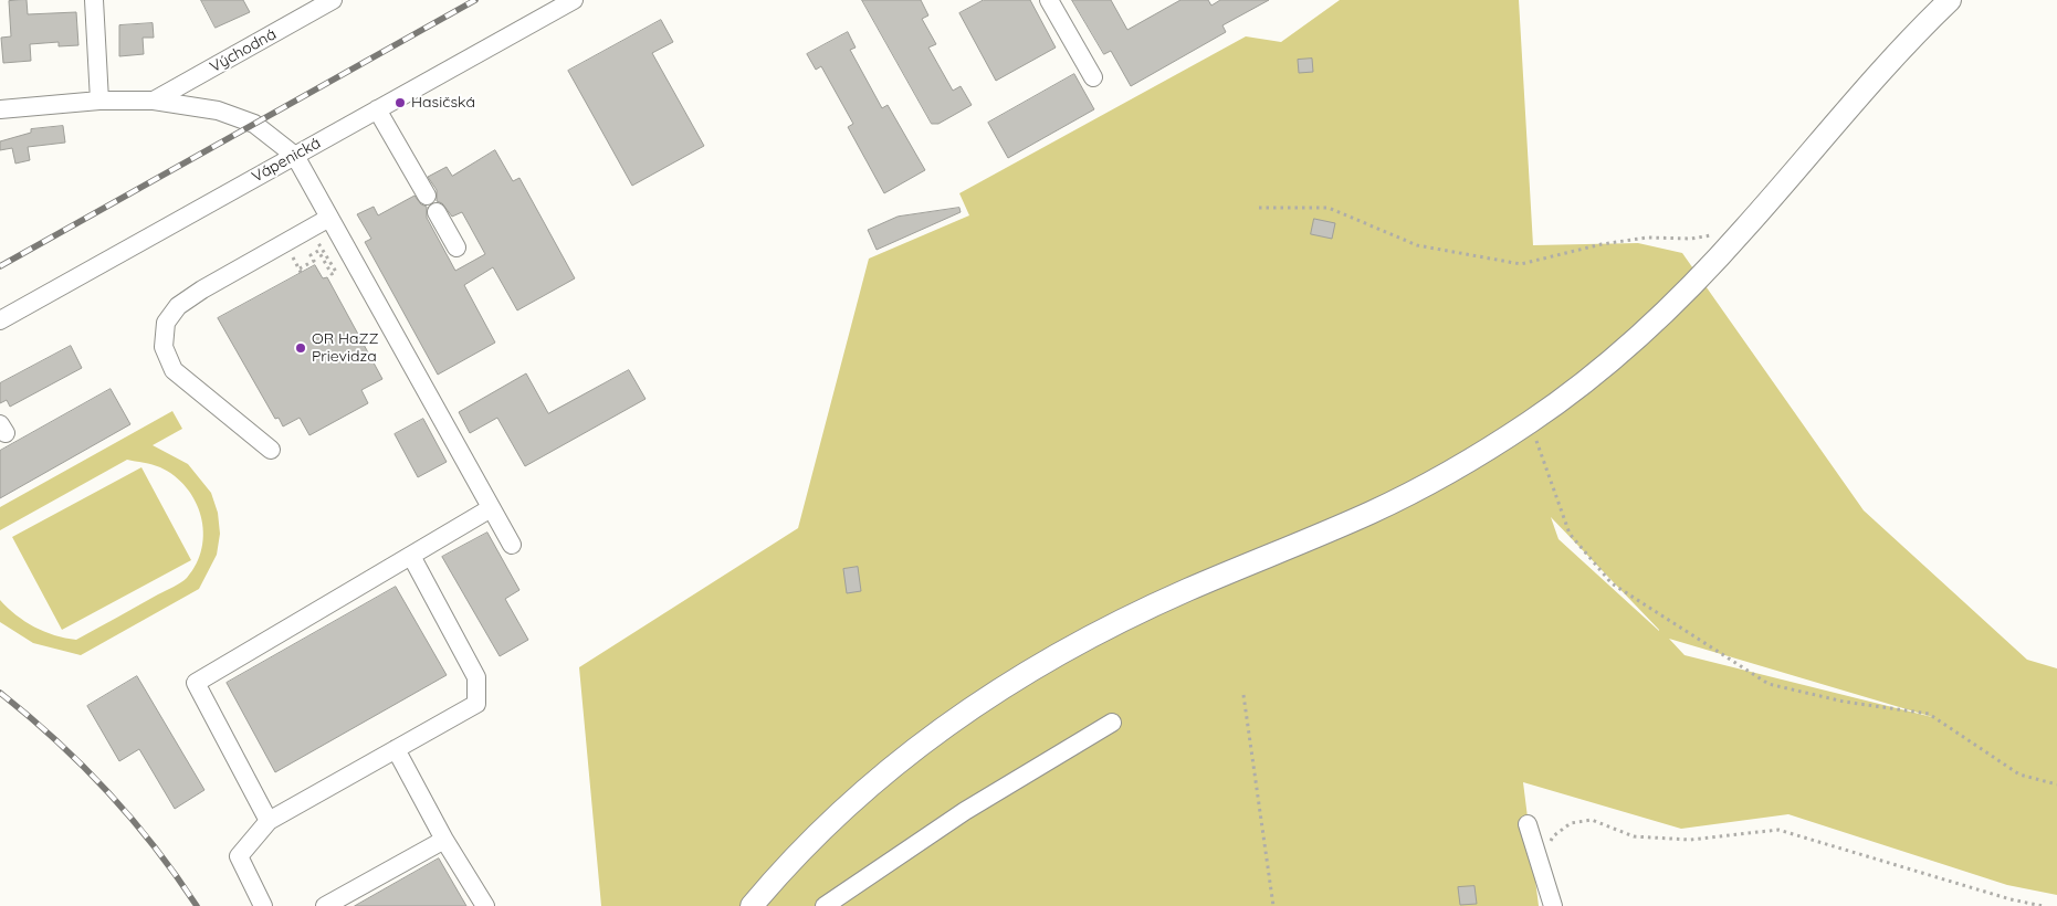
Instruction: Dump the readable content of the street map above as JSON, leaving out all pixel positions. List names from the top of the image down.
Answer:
{
  "streets": {
    "street": ["Východná", "Vápenická"]
  },
  "crossings": [
    ["Východná", "Vápenická"]
  ],
  "places": ["Hasičská", "OR HaZZ Prievidza"]
}
